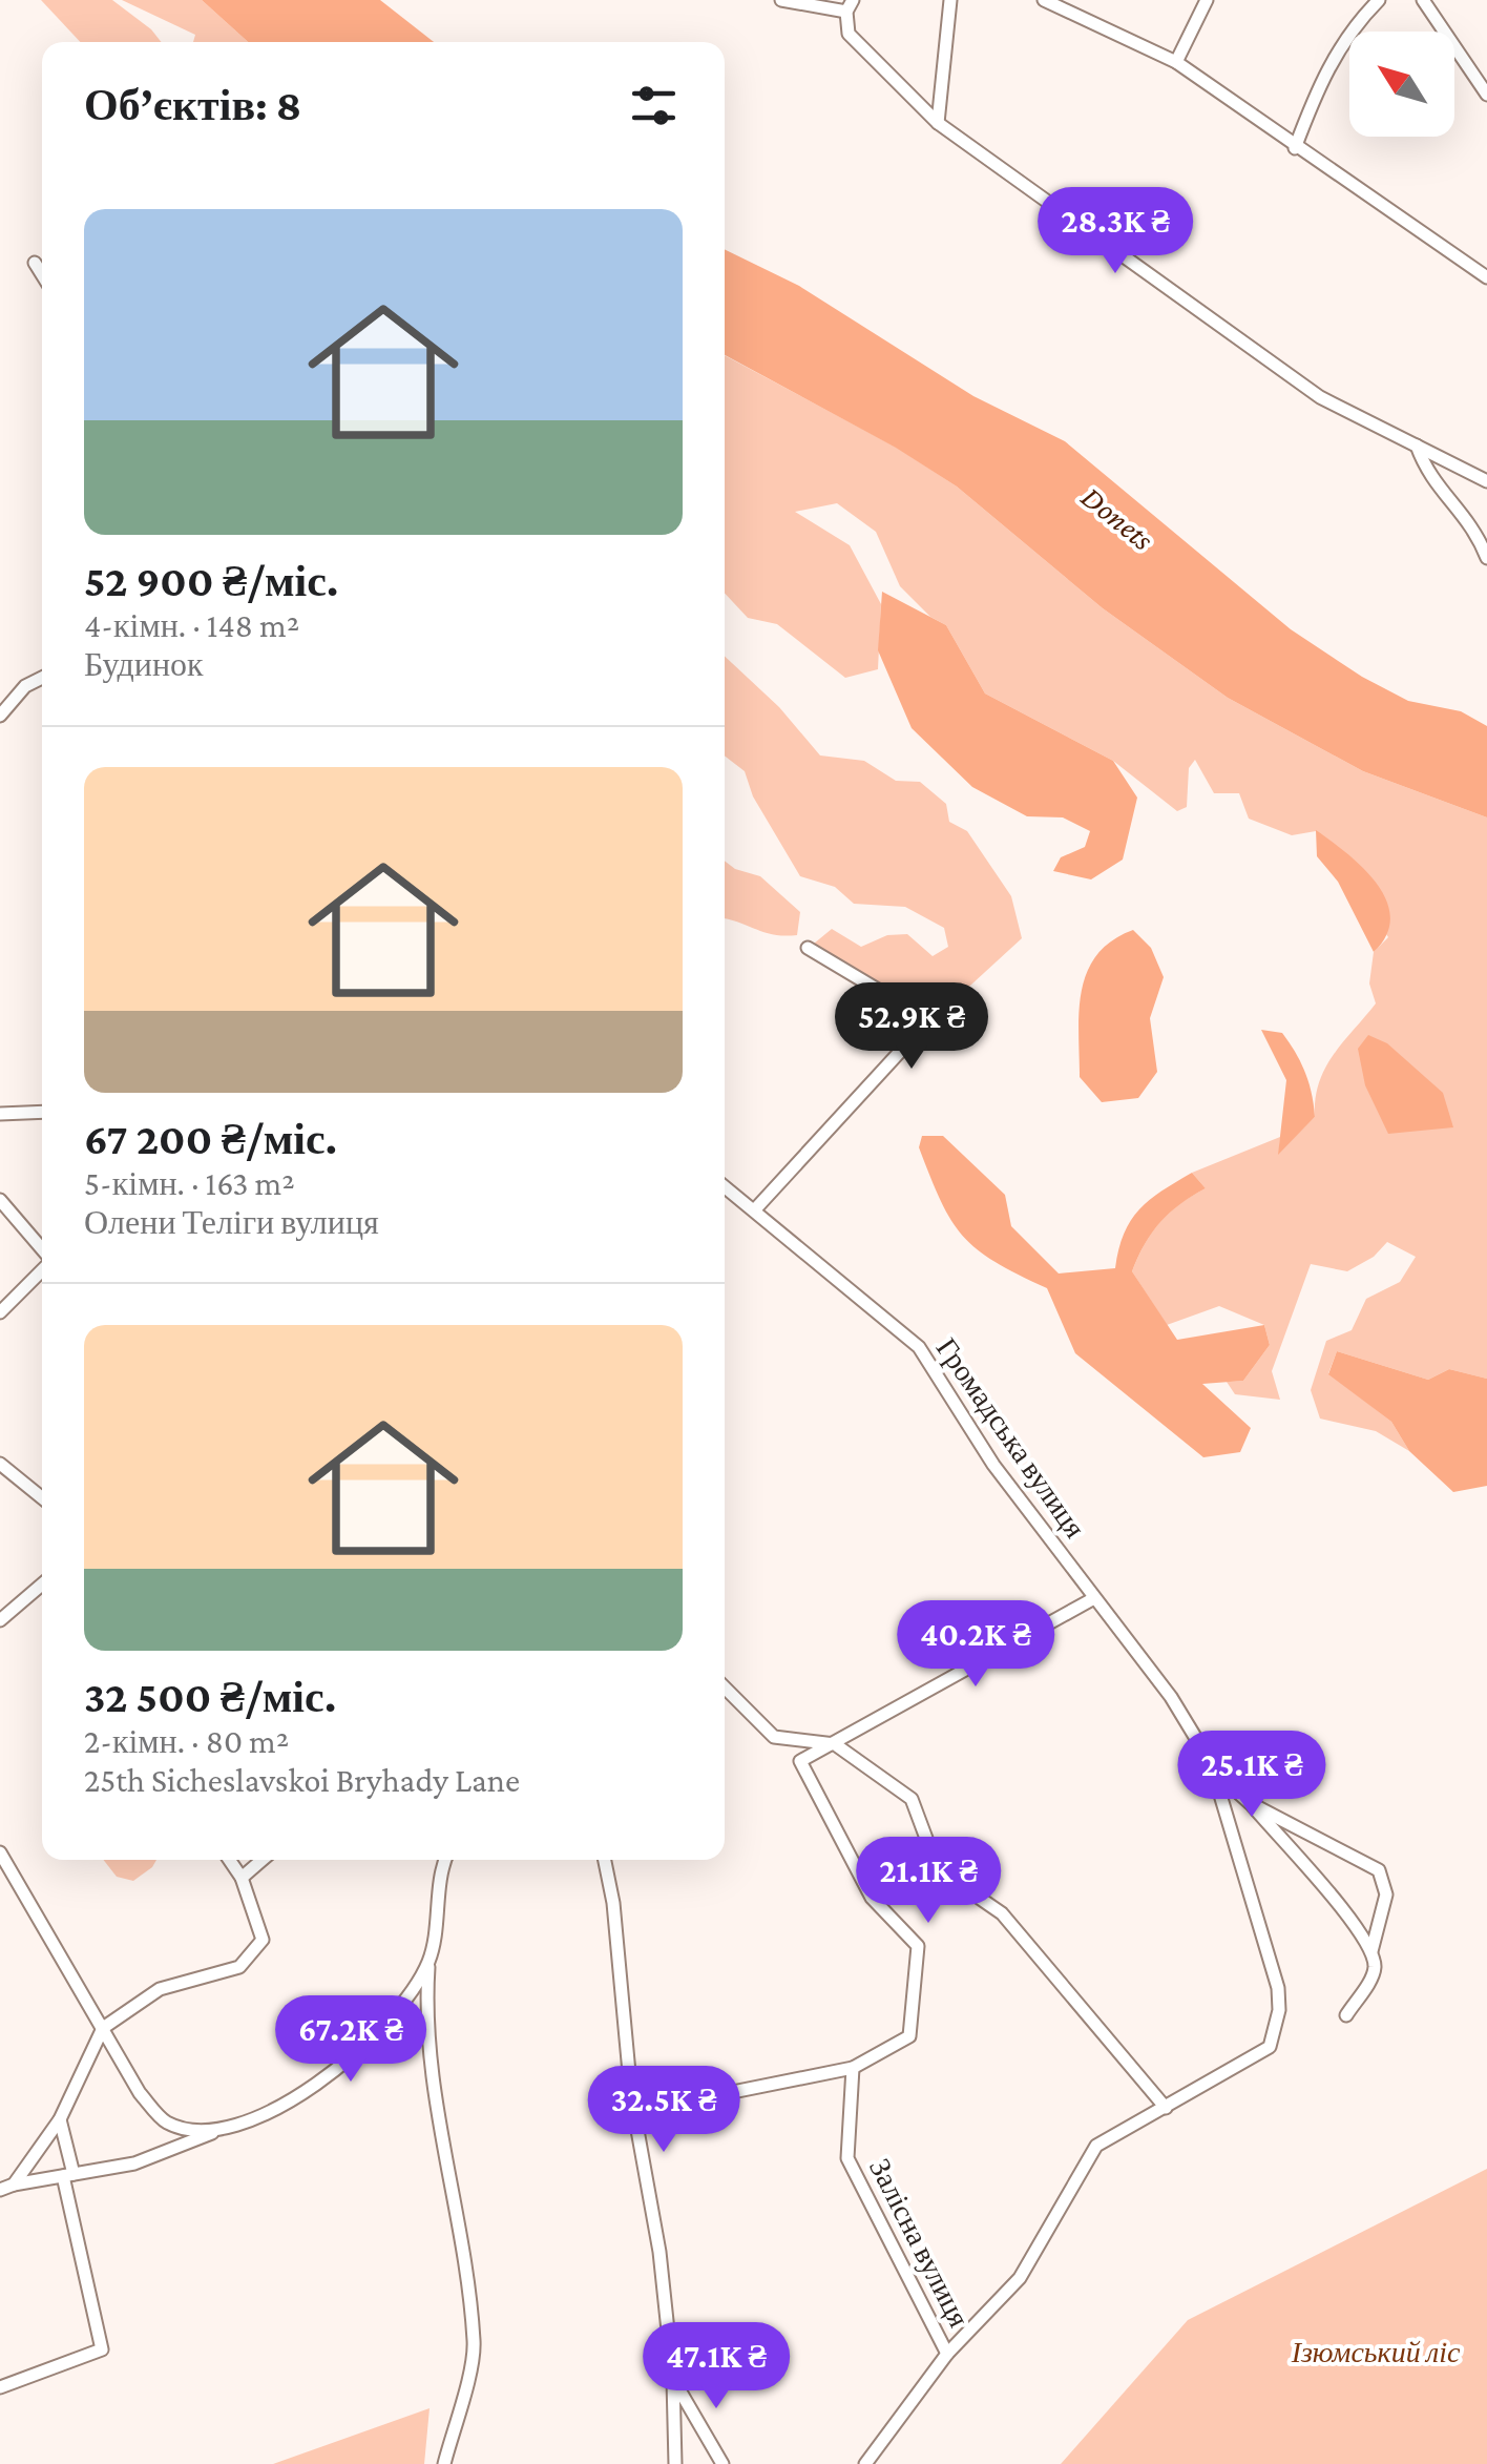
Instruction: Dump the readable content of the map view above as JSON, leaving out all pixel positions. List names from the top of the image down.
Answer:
{
  "streets": {
    "street": ["Громадська вулиця", "Залісна вулиця"]
  },
  "crossings": [
    ["Громадська вулиця", "Залісна вулиця"]
  ],
  "water": ["Donets"],
  "parks": ["Ізюмський ліс"],
  "north": "top left",
  "page": {
    "heading": "Об’єктів: 8",
    "list": [
      {
        "name": "52 900 ₴/міс.",
        "note": "4-кімн. · 148 m² · Будинок"
      },
      {
        "name": "67 200 ₴/міс.",
        "note": "5-кімн. · 163 m² · Олени Теліги вулиця"
      },
      {
        "name": "32 500 ₴/міс.",
        "note": "2-кімн. · 80 m² · 25th Sicheslavskoi Bryhady Lane"
      }
    ],
    "price": [
      "28.3K ₴",
      "52.9K ₴",
      "40.2K ₴",
      "25.1K ₴",
      "21.1K ₴",
      "67.2K ₴",
      "32.5K ₴",
      "47.1K ₴"
    ]
  }
}
